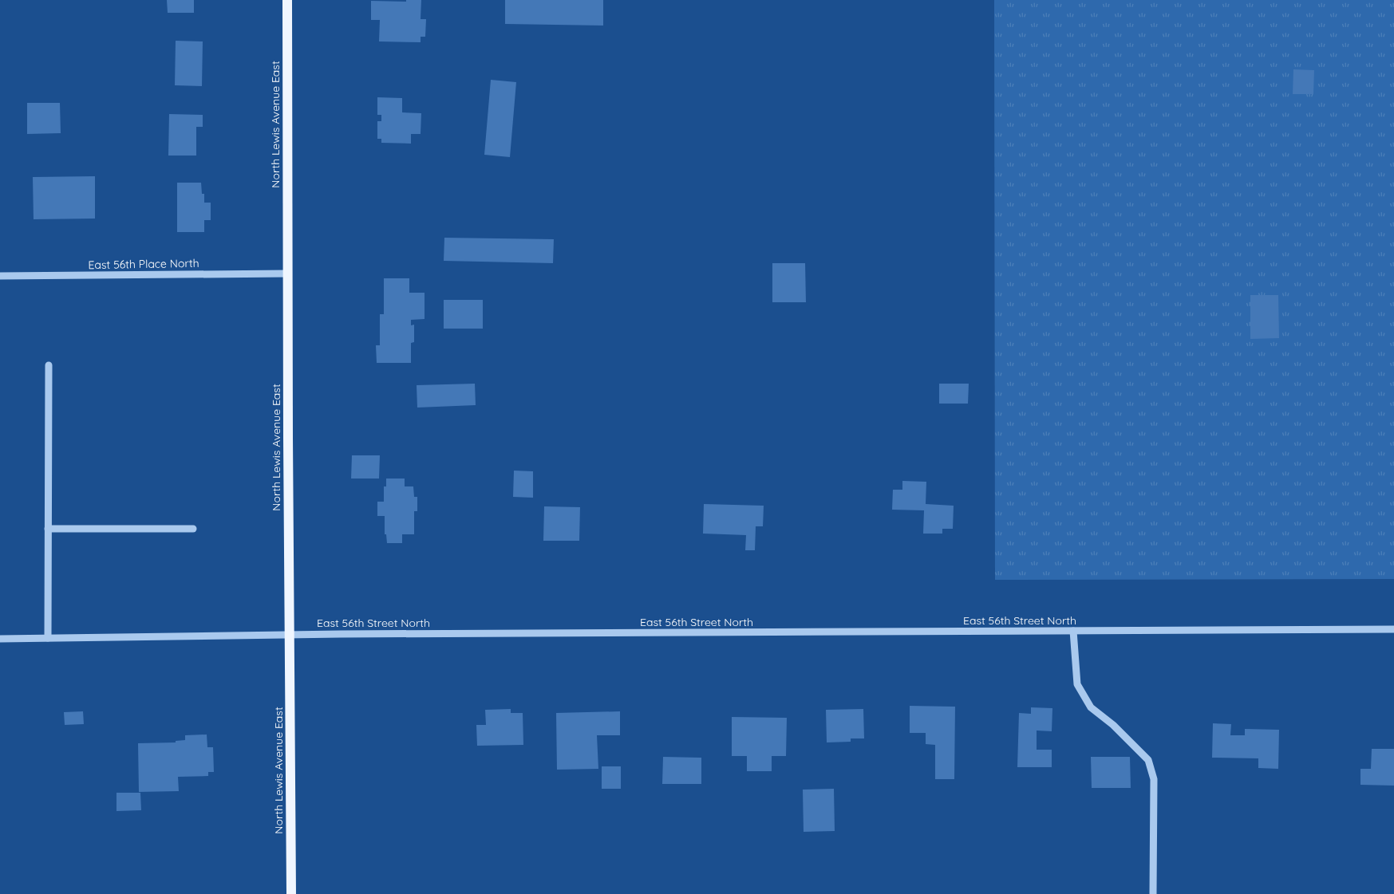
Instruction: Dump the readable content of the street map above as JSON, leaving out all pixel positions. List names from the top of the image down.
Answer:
{
  "streets": {
    "main road": ["North Lewis Avenue East"],
    "street": ["East 56th Place North", "East 56th Street North"]
  },
  "crossings": [
    ["North Lewis Avenue East", "East 56th Place North"],
    ["North Lewis Avenue East", "East 56th Street North"]
  ]
}
